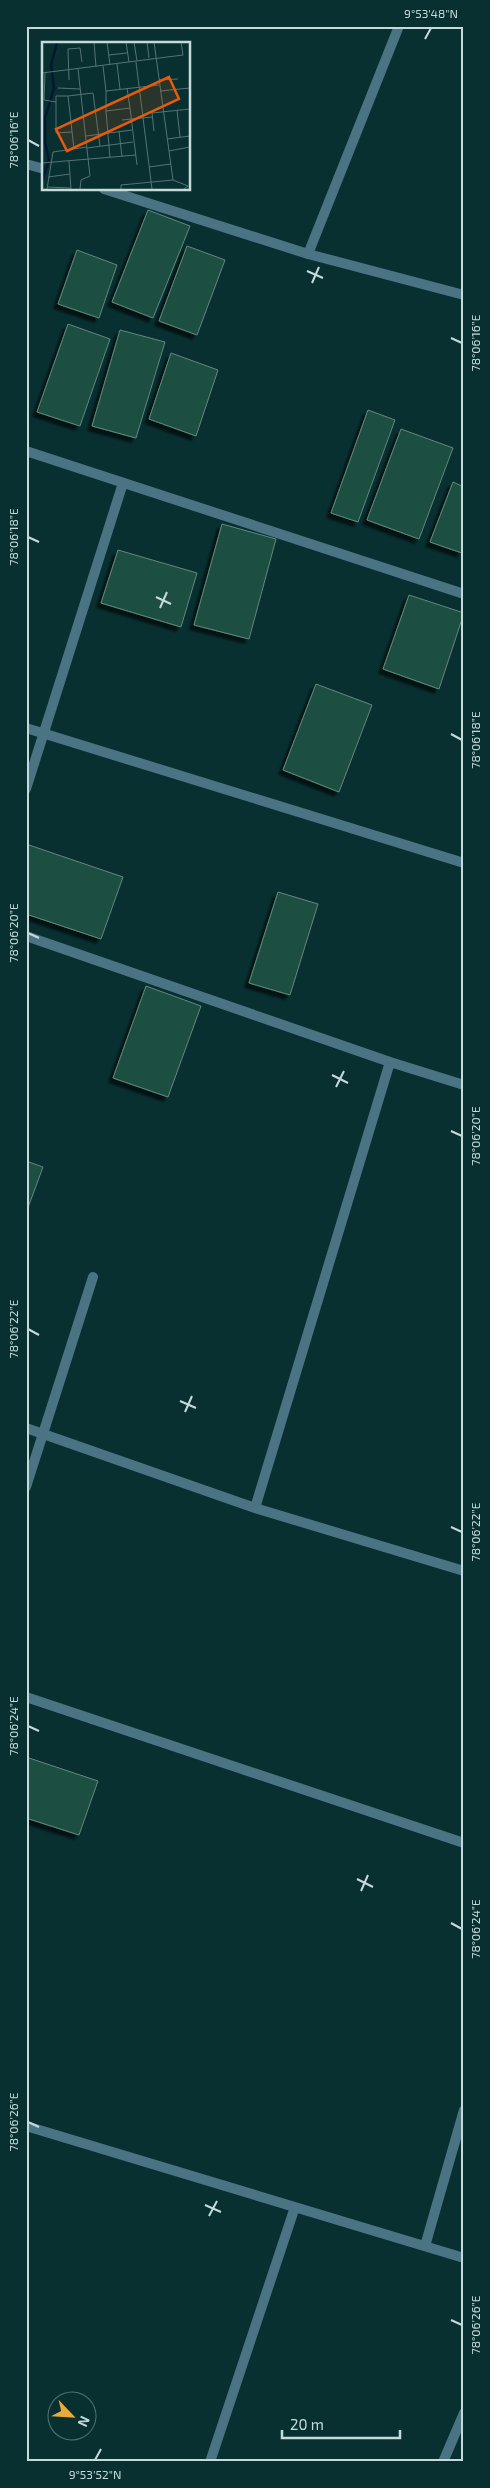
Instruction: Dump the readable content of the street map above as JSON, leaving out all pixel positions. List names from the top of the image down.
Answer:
{
  "scale_bar": "20 m",
  "north": "bottom right",
  "coordinates": [
    "9°53'48\"N",
    "78°06'16\"E",
    "78°06'18\"E",
    "78°06'20\"E",
    "78°06'22\"E",
    "78°06'24\"E",
    "78°06'26\"E",
    "9°53'52\"N"
  ]
}
